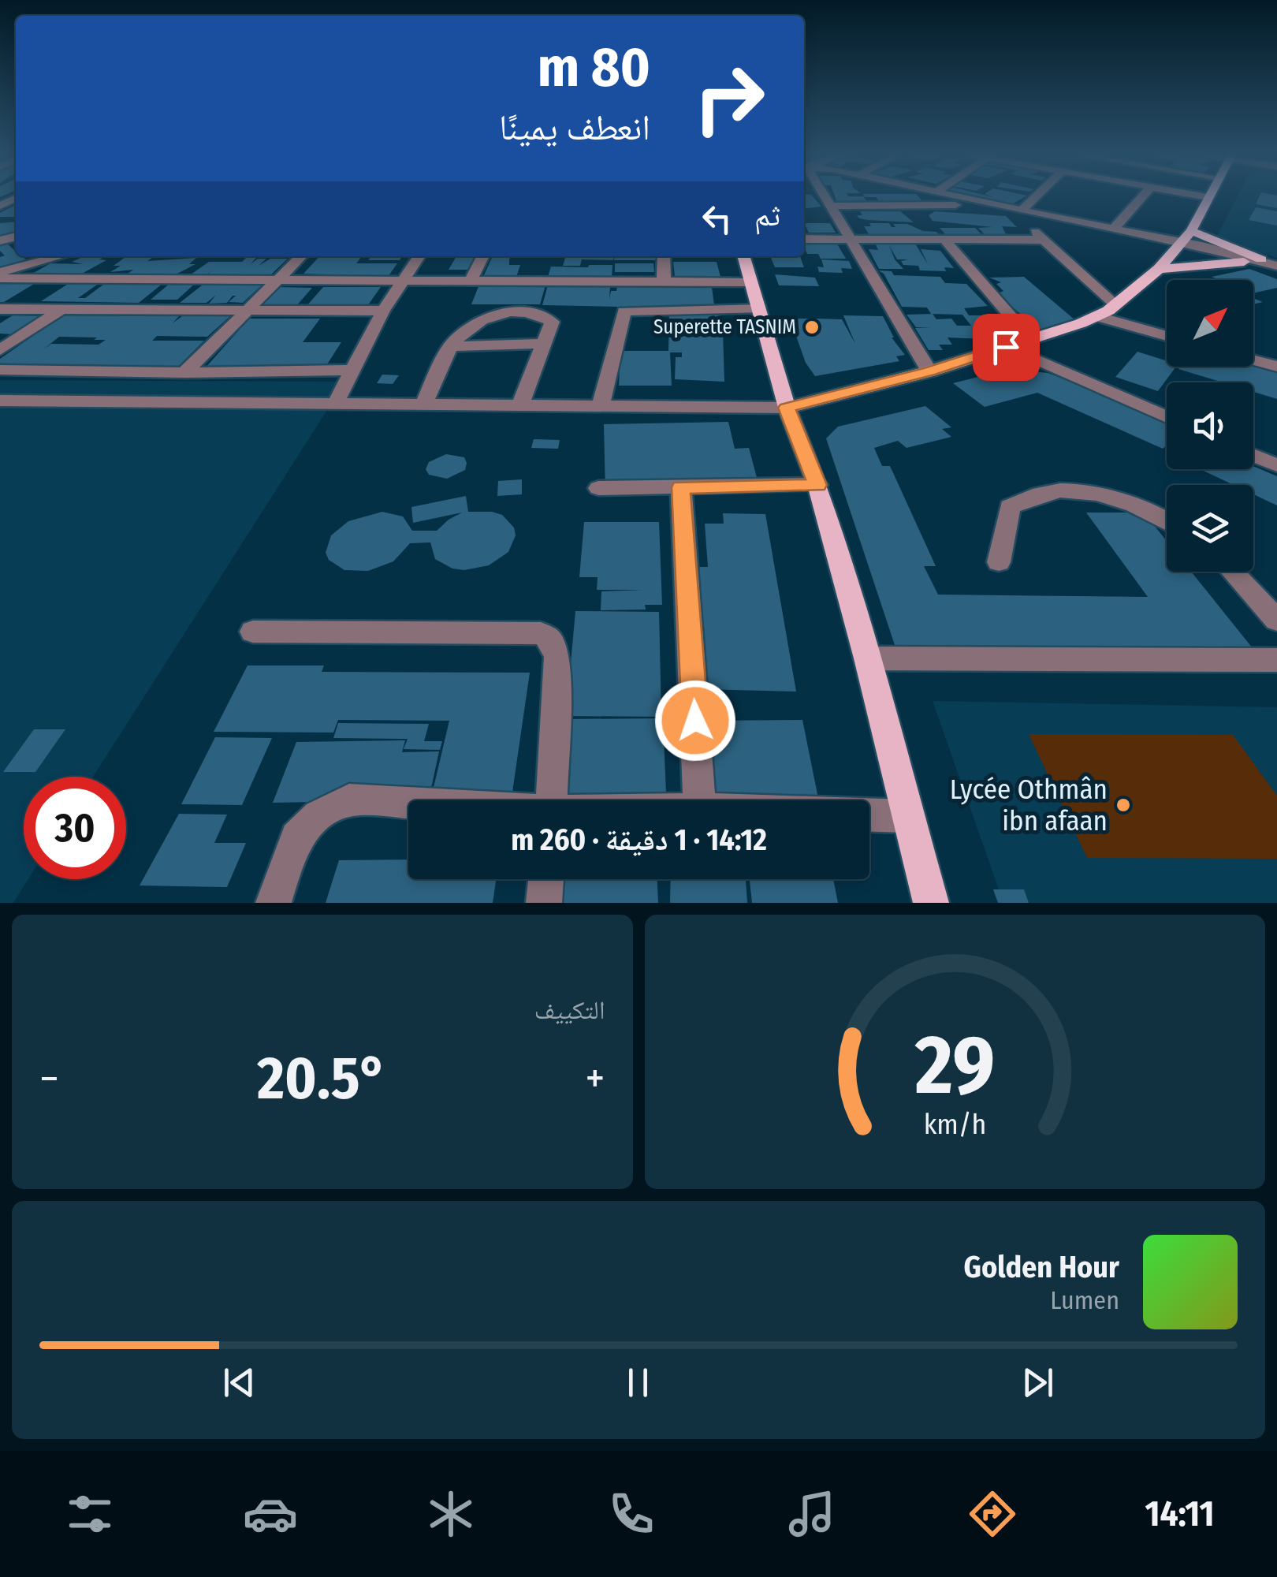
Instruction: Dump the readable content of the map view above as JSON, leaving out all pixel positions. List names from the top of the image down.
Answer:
{
  "places": ["Superette TASNIM", "Lycée Othmân ibn afaan"],
  "north": "top right",
  "page": {
    "turn": ["80 m", "انعطف يمينًا"],
    "then": "ثم",
    "limit": "30",
    "trip": "14:12 · 1 دقيقة · 260 m",
    "tile": "التكييف",
    "heat": ["−", "20.5°", "+"],
    "song": ["Golden Hour", "Lumen"],
    "tabs": "14:11",
    "gauge": ["29", "km/h"]
  }
}
